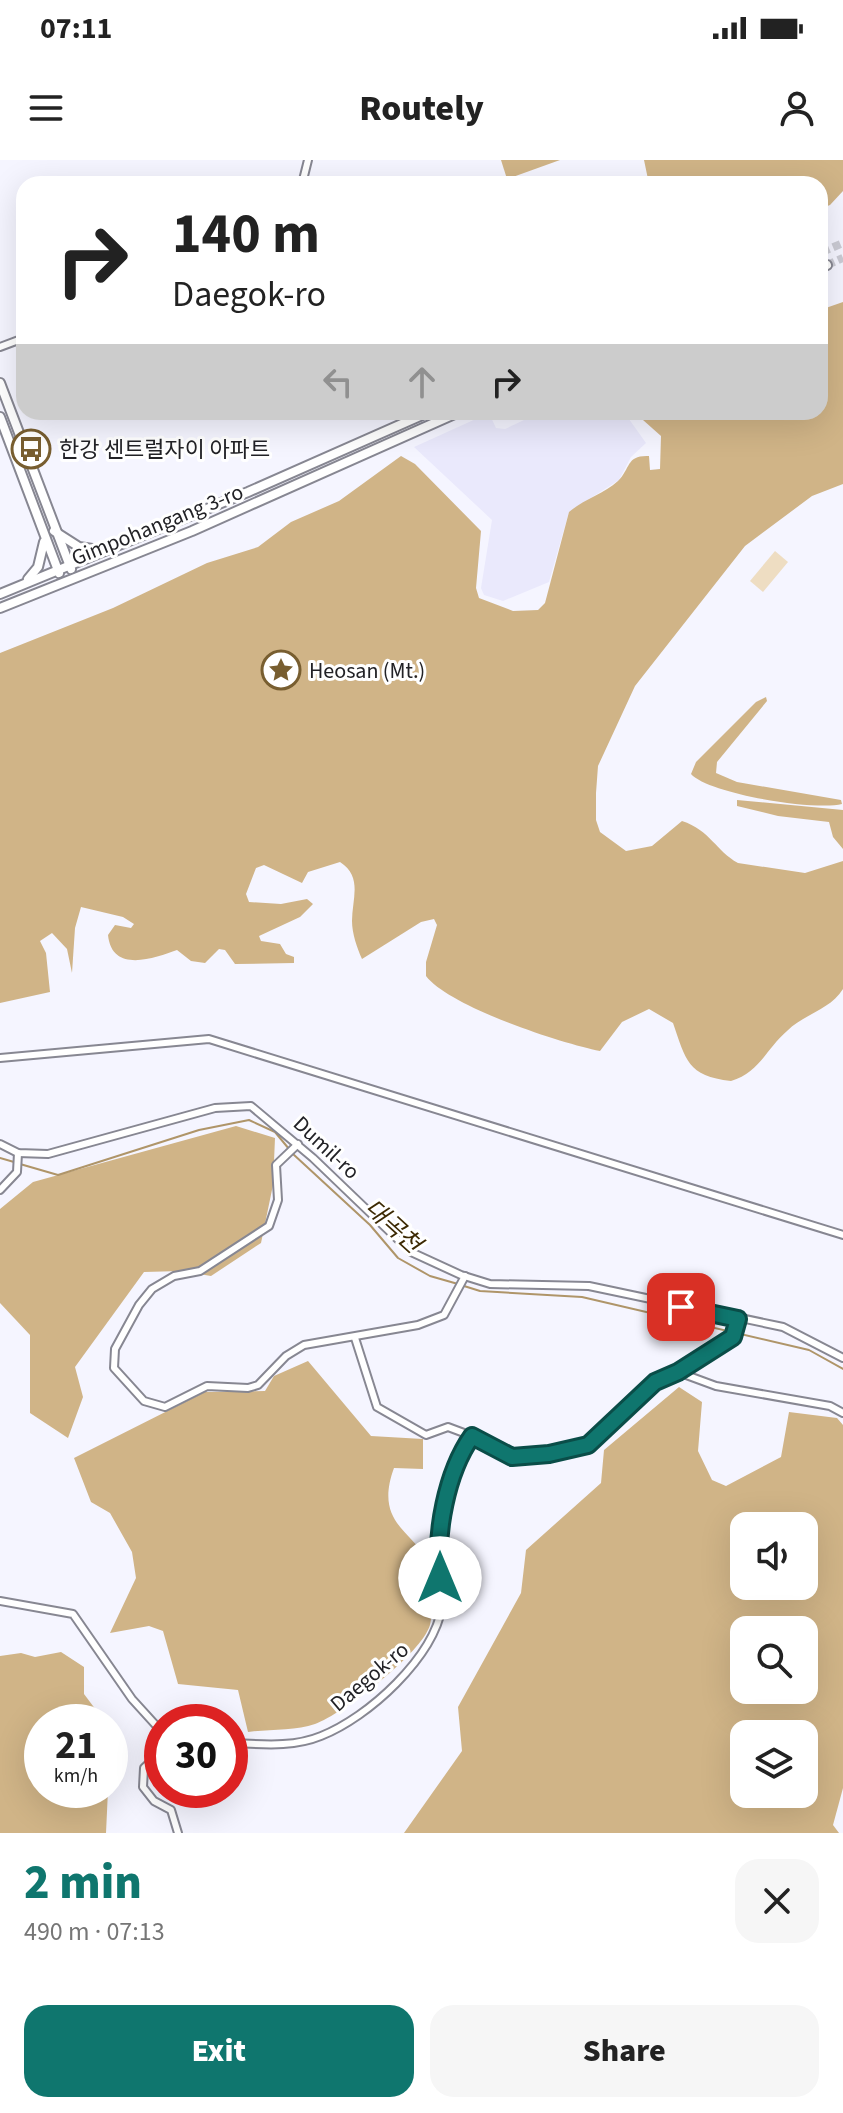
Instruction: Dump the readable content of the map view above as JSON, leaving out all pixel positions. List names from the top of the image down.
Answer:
{
  "streets": {
    "street": ["Gimpohangang 3-ro", "Dumil-ro", "Daegok-ro"]
  },
  "water": ["대곡천"],
  "places": {
    "bus stop": ["한강 센트럴자이 아파트"],
    "place": ["Heosan (Mt.)"]
  },
  "page": {
    "status": "07:11",
    "header": "Routely",
    "turn": ["140 m", "Daegok-ro"],
    "speed": "21 km/h",
    "limit": "30",
    "heading": ["2 min", "490 m · 07:13"],
    "buttons": ["Exit", "Share"]
  }
}
